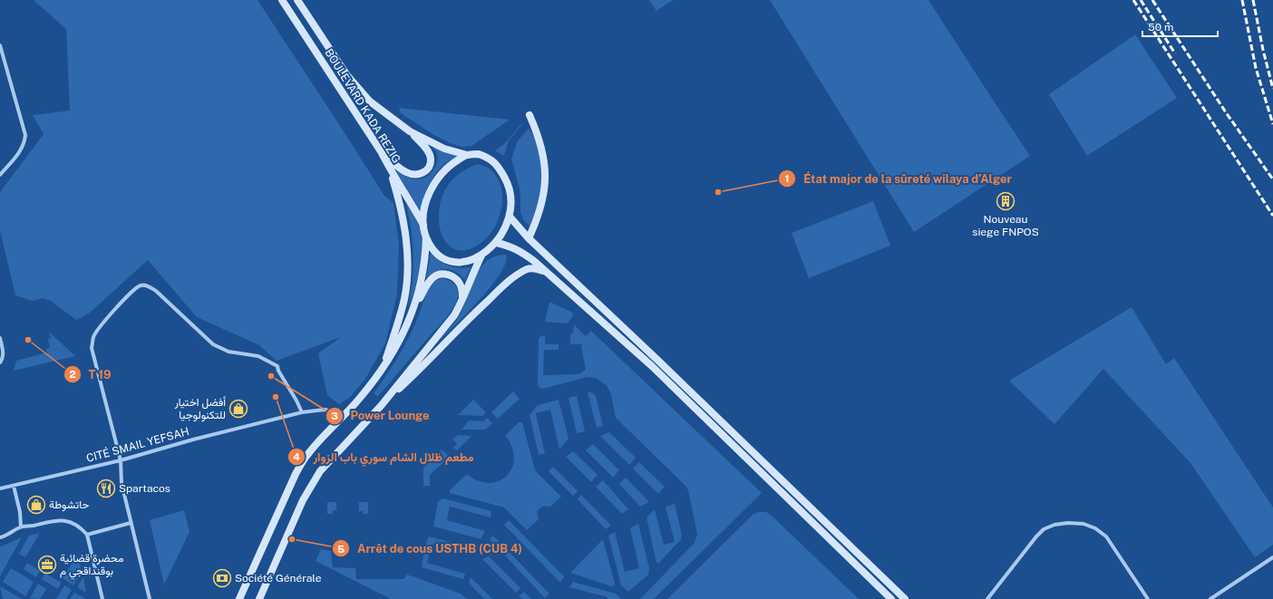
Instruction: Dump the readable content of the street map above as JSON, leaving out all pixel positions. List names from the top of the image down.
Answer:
{
  "streets": {
    "main road": ["BOULEVARD KADA REZIG"],
    "street": ["CITÉ SMAIL YEFSAH"]
  },
  "places": {
    "other": [
      "État major de la sûreté wilaya d’Alger",
      "T 19",
      "Power Lounge",
      "مطعم ظلال الشام سوري باب الزوار",
      "Arrêt de cous USTHB (CUB 4)"
    ],
    "building": ["Nouveau siege FNPOS"],
    "shop": ["أفضل اختيار للتكنولوجيا", "حاتشوطة"],
    "restaurant": ["Spartacos"],
    "office": ["محضرة قضائية بوقنداقجي م"],
    "bank": ["Société Générale"]
  },
  "scale_bar": "50 m"
}
